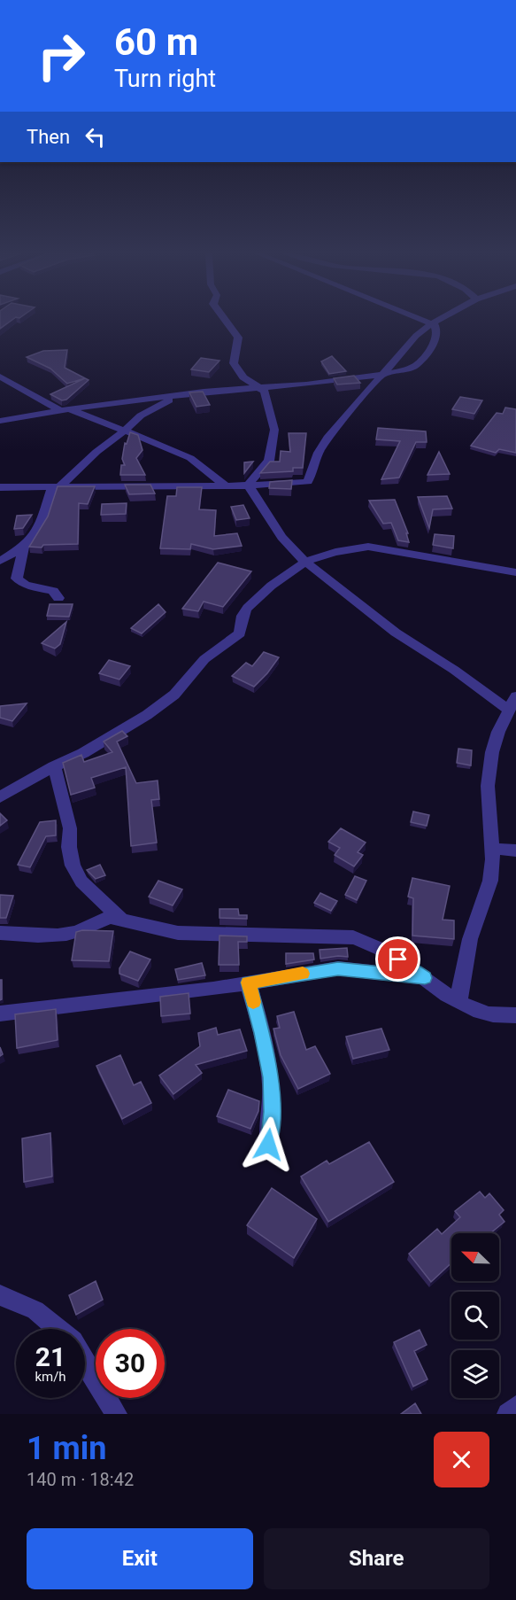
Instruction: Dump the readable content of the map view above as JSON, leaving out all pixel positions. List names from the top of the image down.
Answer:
{
  "north": "top left",
  "page": {
    "turn": ["60 m", "Turn right"],
    "then": "Then",
    "speed": "21 km/h",
    "limit": "30",
    "heading": ["1 min", "140 m · 18:42"],
    "buttons": ["Exit", "Share"]
  }
}
